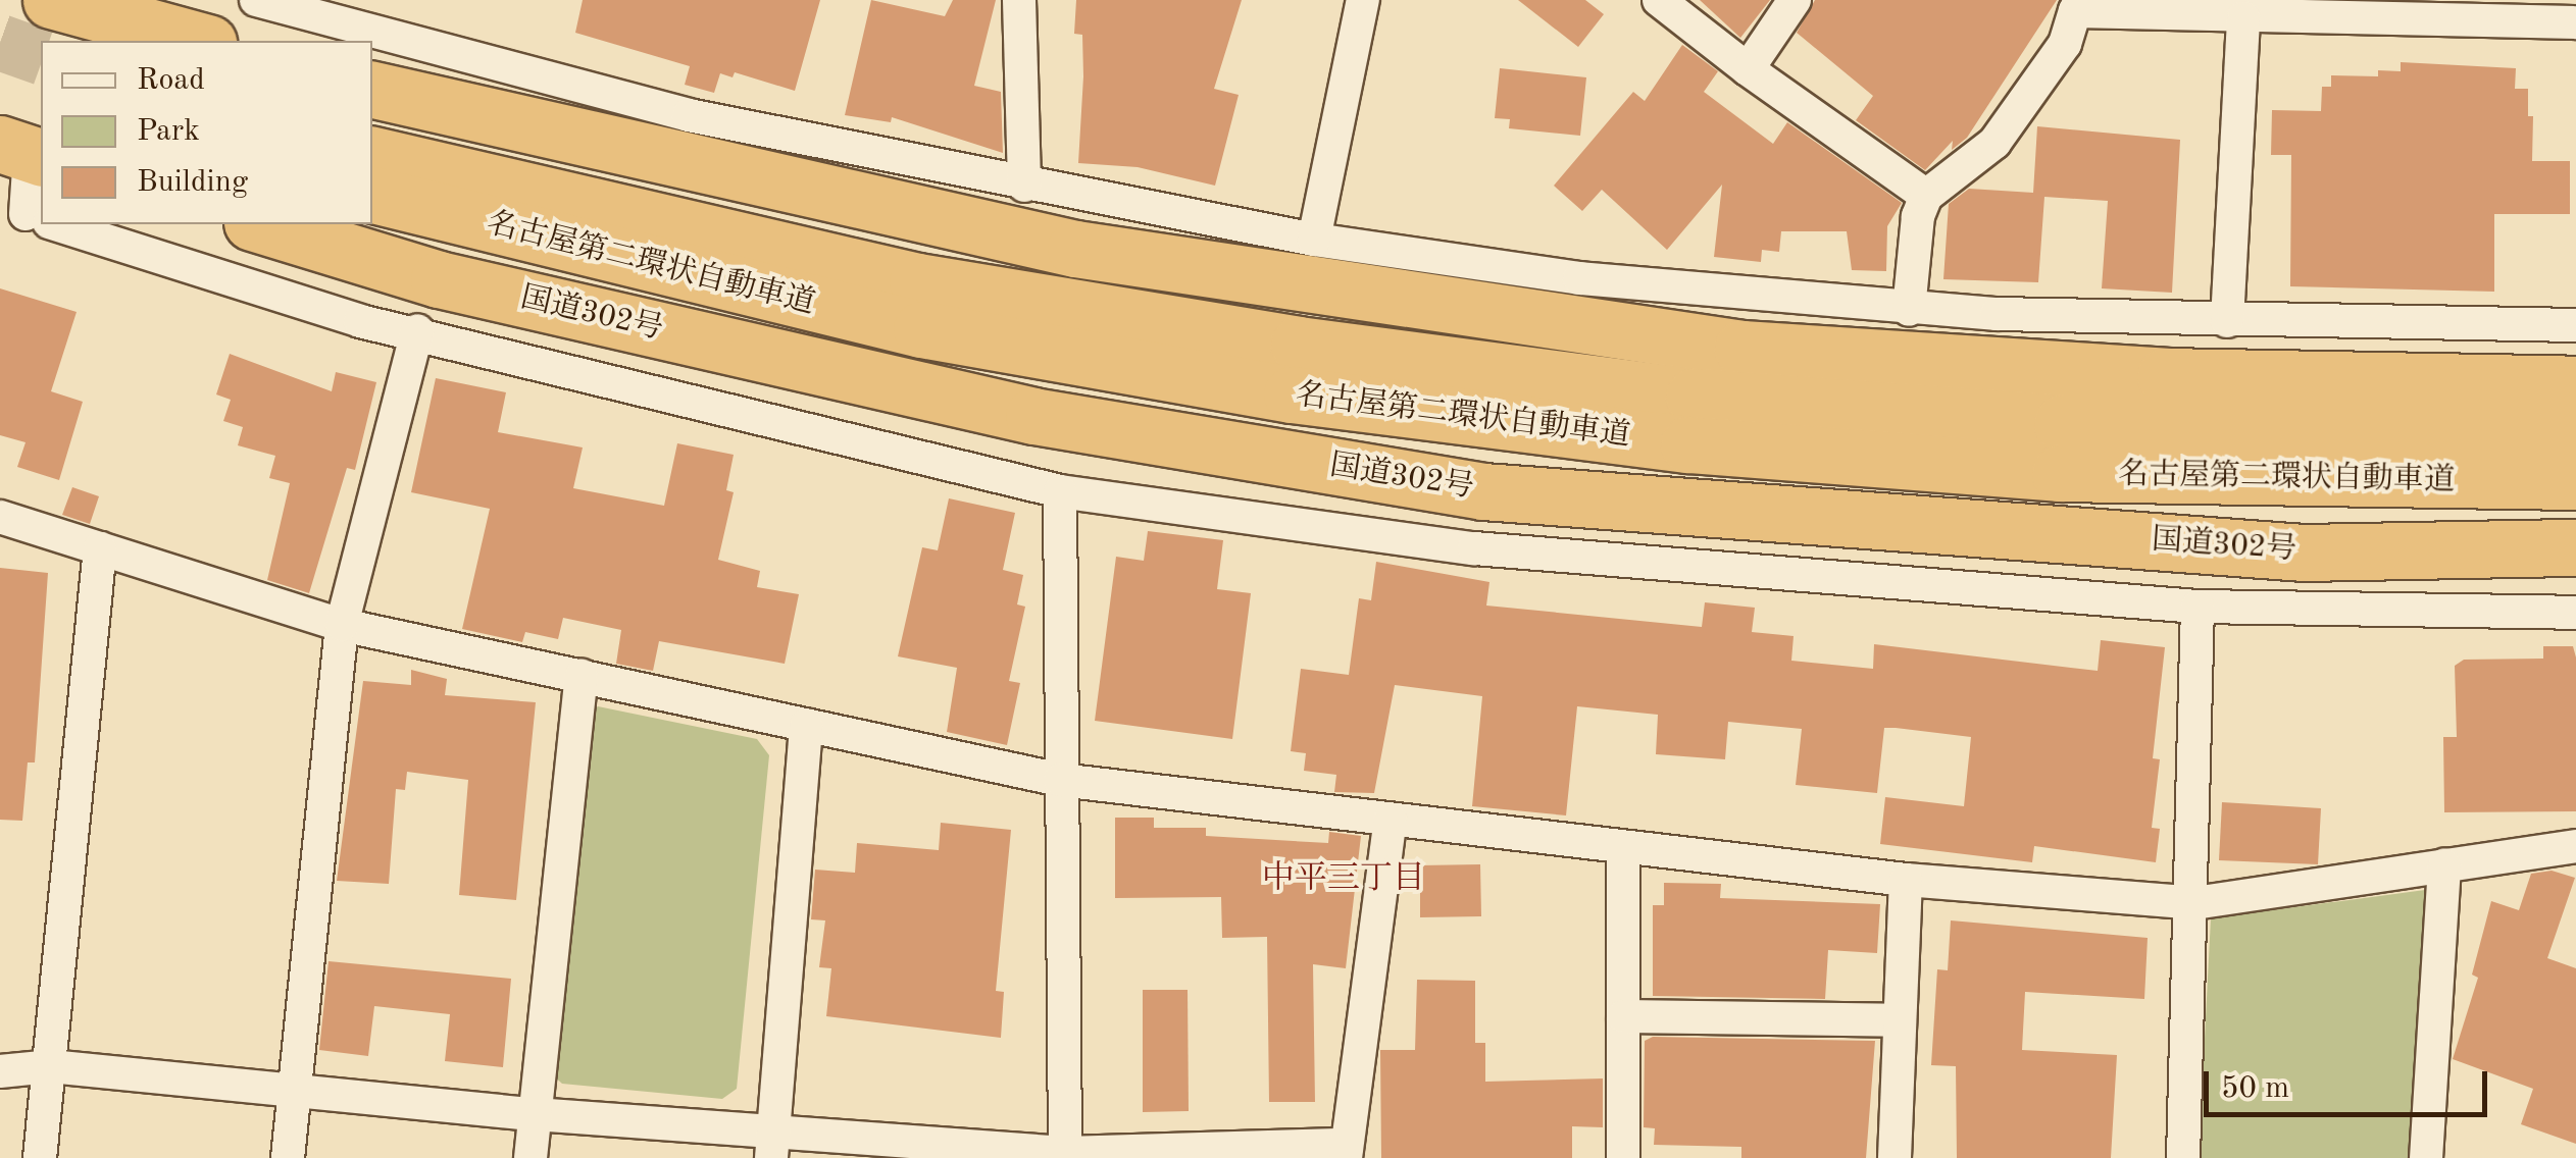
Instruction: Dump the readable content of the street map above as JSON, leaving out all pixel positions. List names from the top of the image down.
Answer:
{
  "streets": {
    "highway": ["名古屋第二環状自動車道", "国道302号"]
  },
  "districts": ["中平三丁目"],
  "legend": ["Road", "Park", "Building"],
  "scale_bar": "50 m"
}
